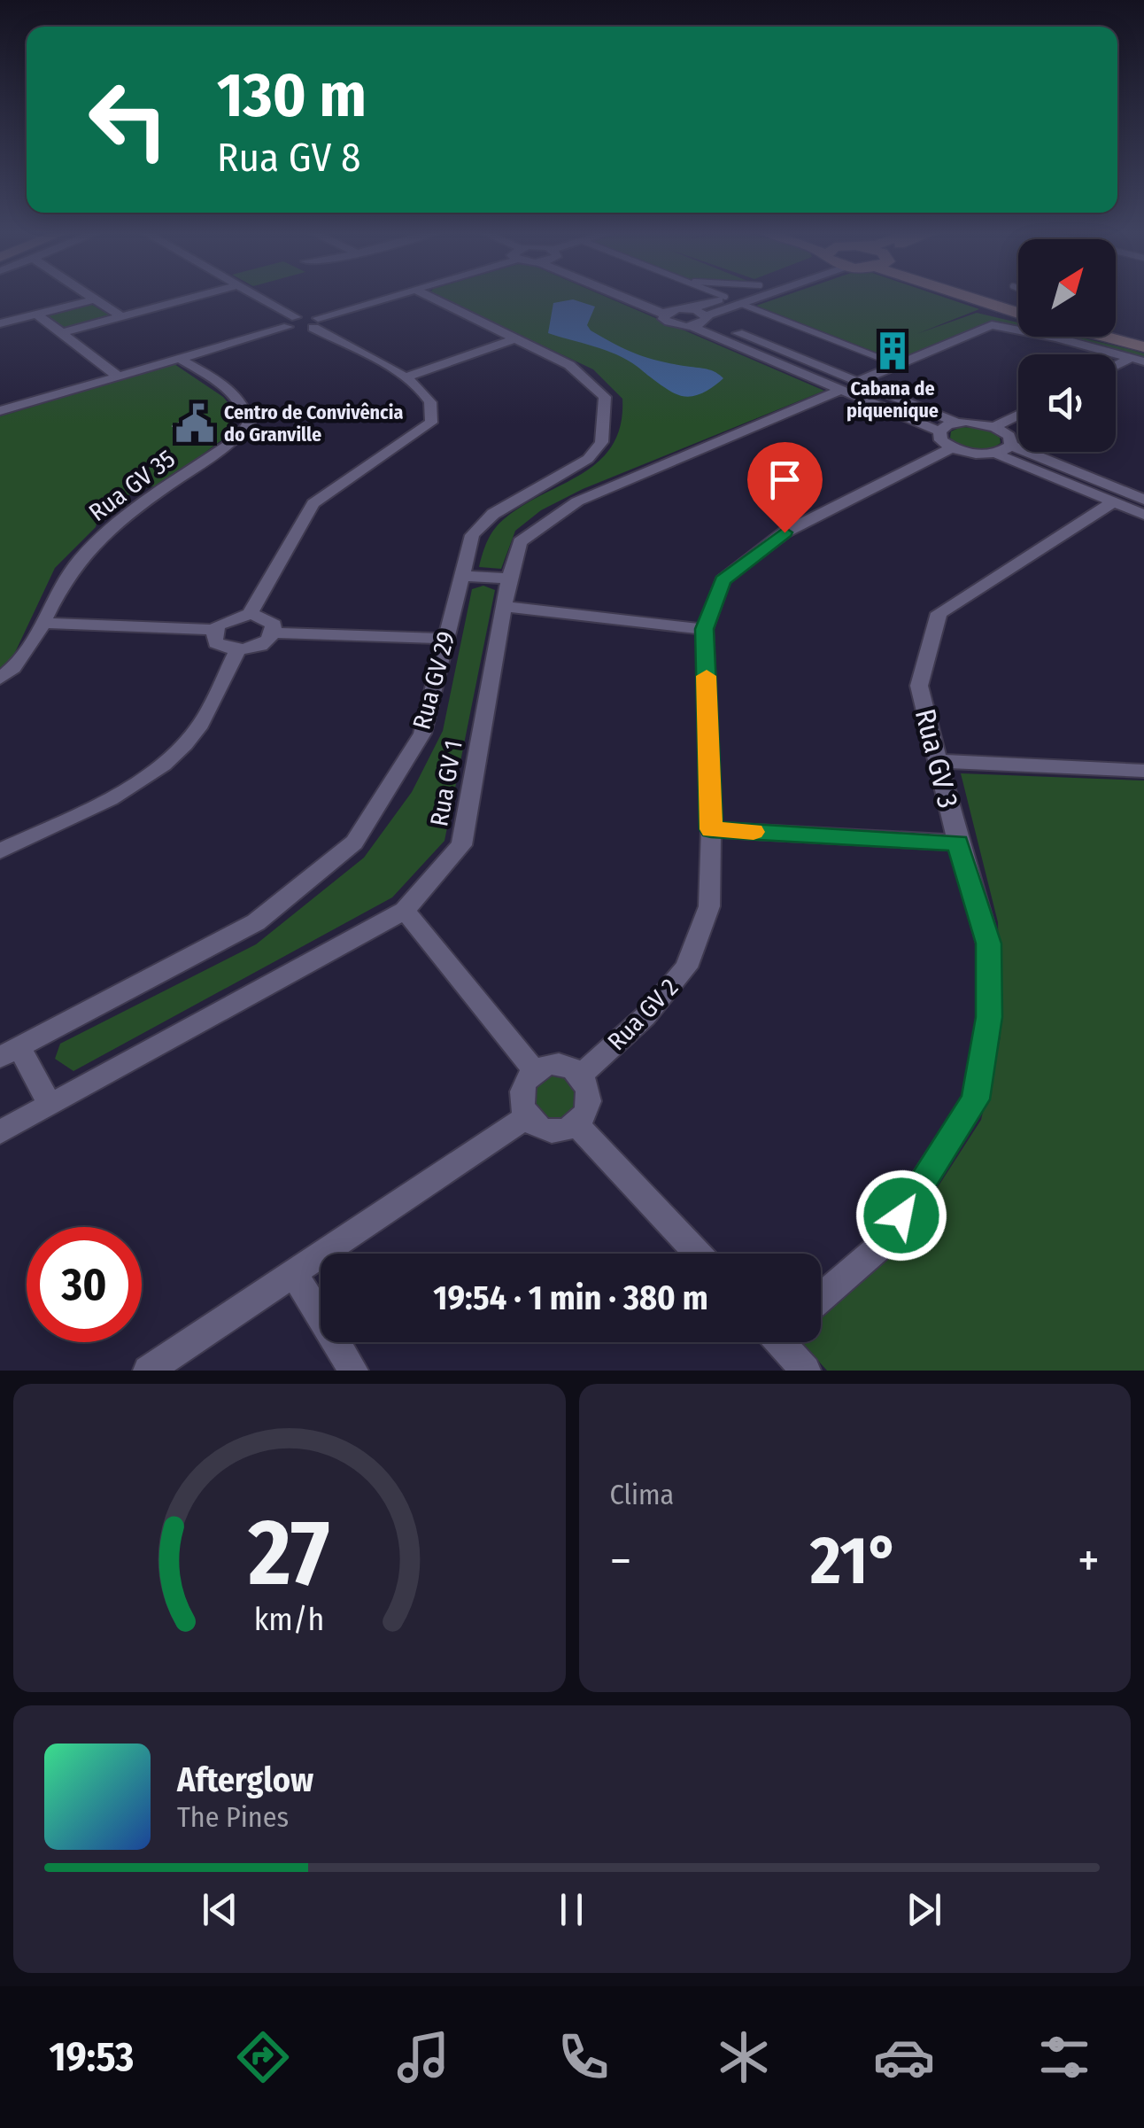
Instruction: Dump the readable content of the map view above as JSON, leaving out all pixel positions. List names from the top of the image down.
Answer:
{
  "streets": {
    "street": [
      "Rua GV 35",
      "Rua GV 29",
      "Rua GV 3",
      "Rua GV 1",
      "Rua GV 2"
    ]
  },
  "crossings": [
    ["Rua GV 29", "Rua GV 1"]
  ],
  "places": {
    "building": ["Cabana de piquenique"],
    "public building": ["Centro de Convivência do Granville"]
  },
  "north": "top right",
  "page": {
    "turn": ["130 m", "Rua GV 8"],
    "limit": "30",
    "trip": "19:54 · 1 min · 380 m",
    "tile": "Clima",
    "heat": ["−", "21°", "+"],
    "song": ["Afterglow", "The Pines"],
    "tabs": "19:53",
    "gauge": ["27", "km/h"]
  }
}
